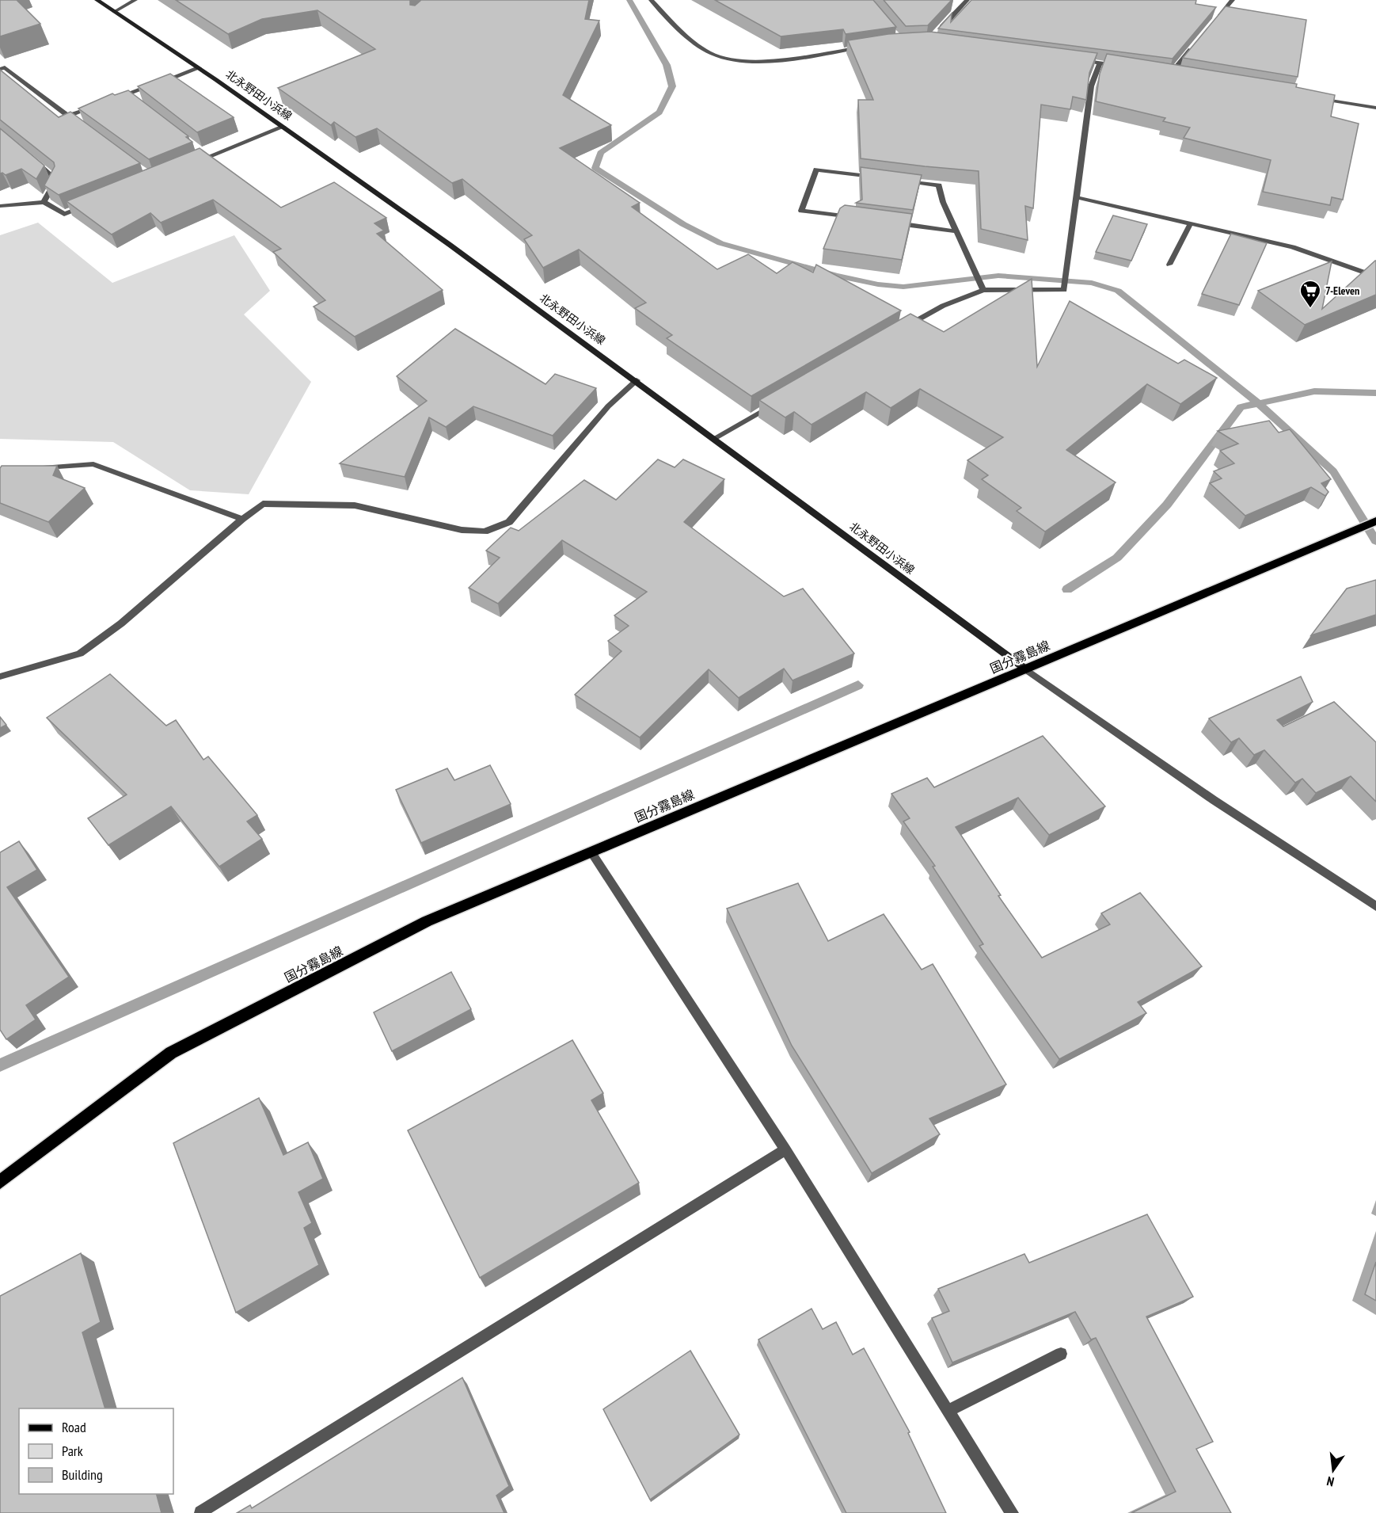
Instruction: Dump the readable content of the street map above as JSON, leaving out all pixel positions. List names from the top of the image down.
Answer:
{
  "streets": {
    "main road": ["北永野田小浜線", "国分霧島線"]
  },
  "crossings": [
    ["北永野田小浜線", "国分霧島線"]
  ],
  "places": {
    "supermarket": ["7-Eleven"]
  },
  "legend": ["Road", "Park", "Building"],
  "north": "bottom"
}
